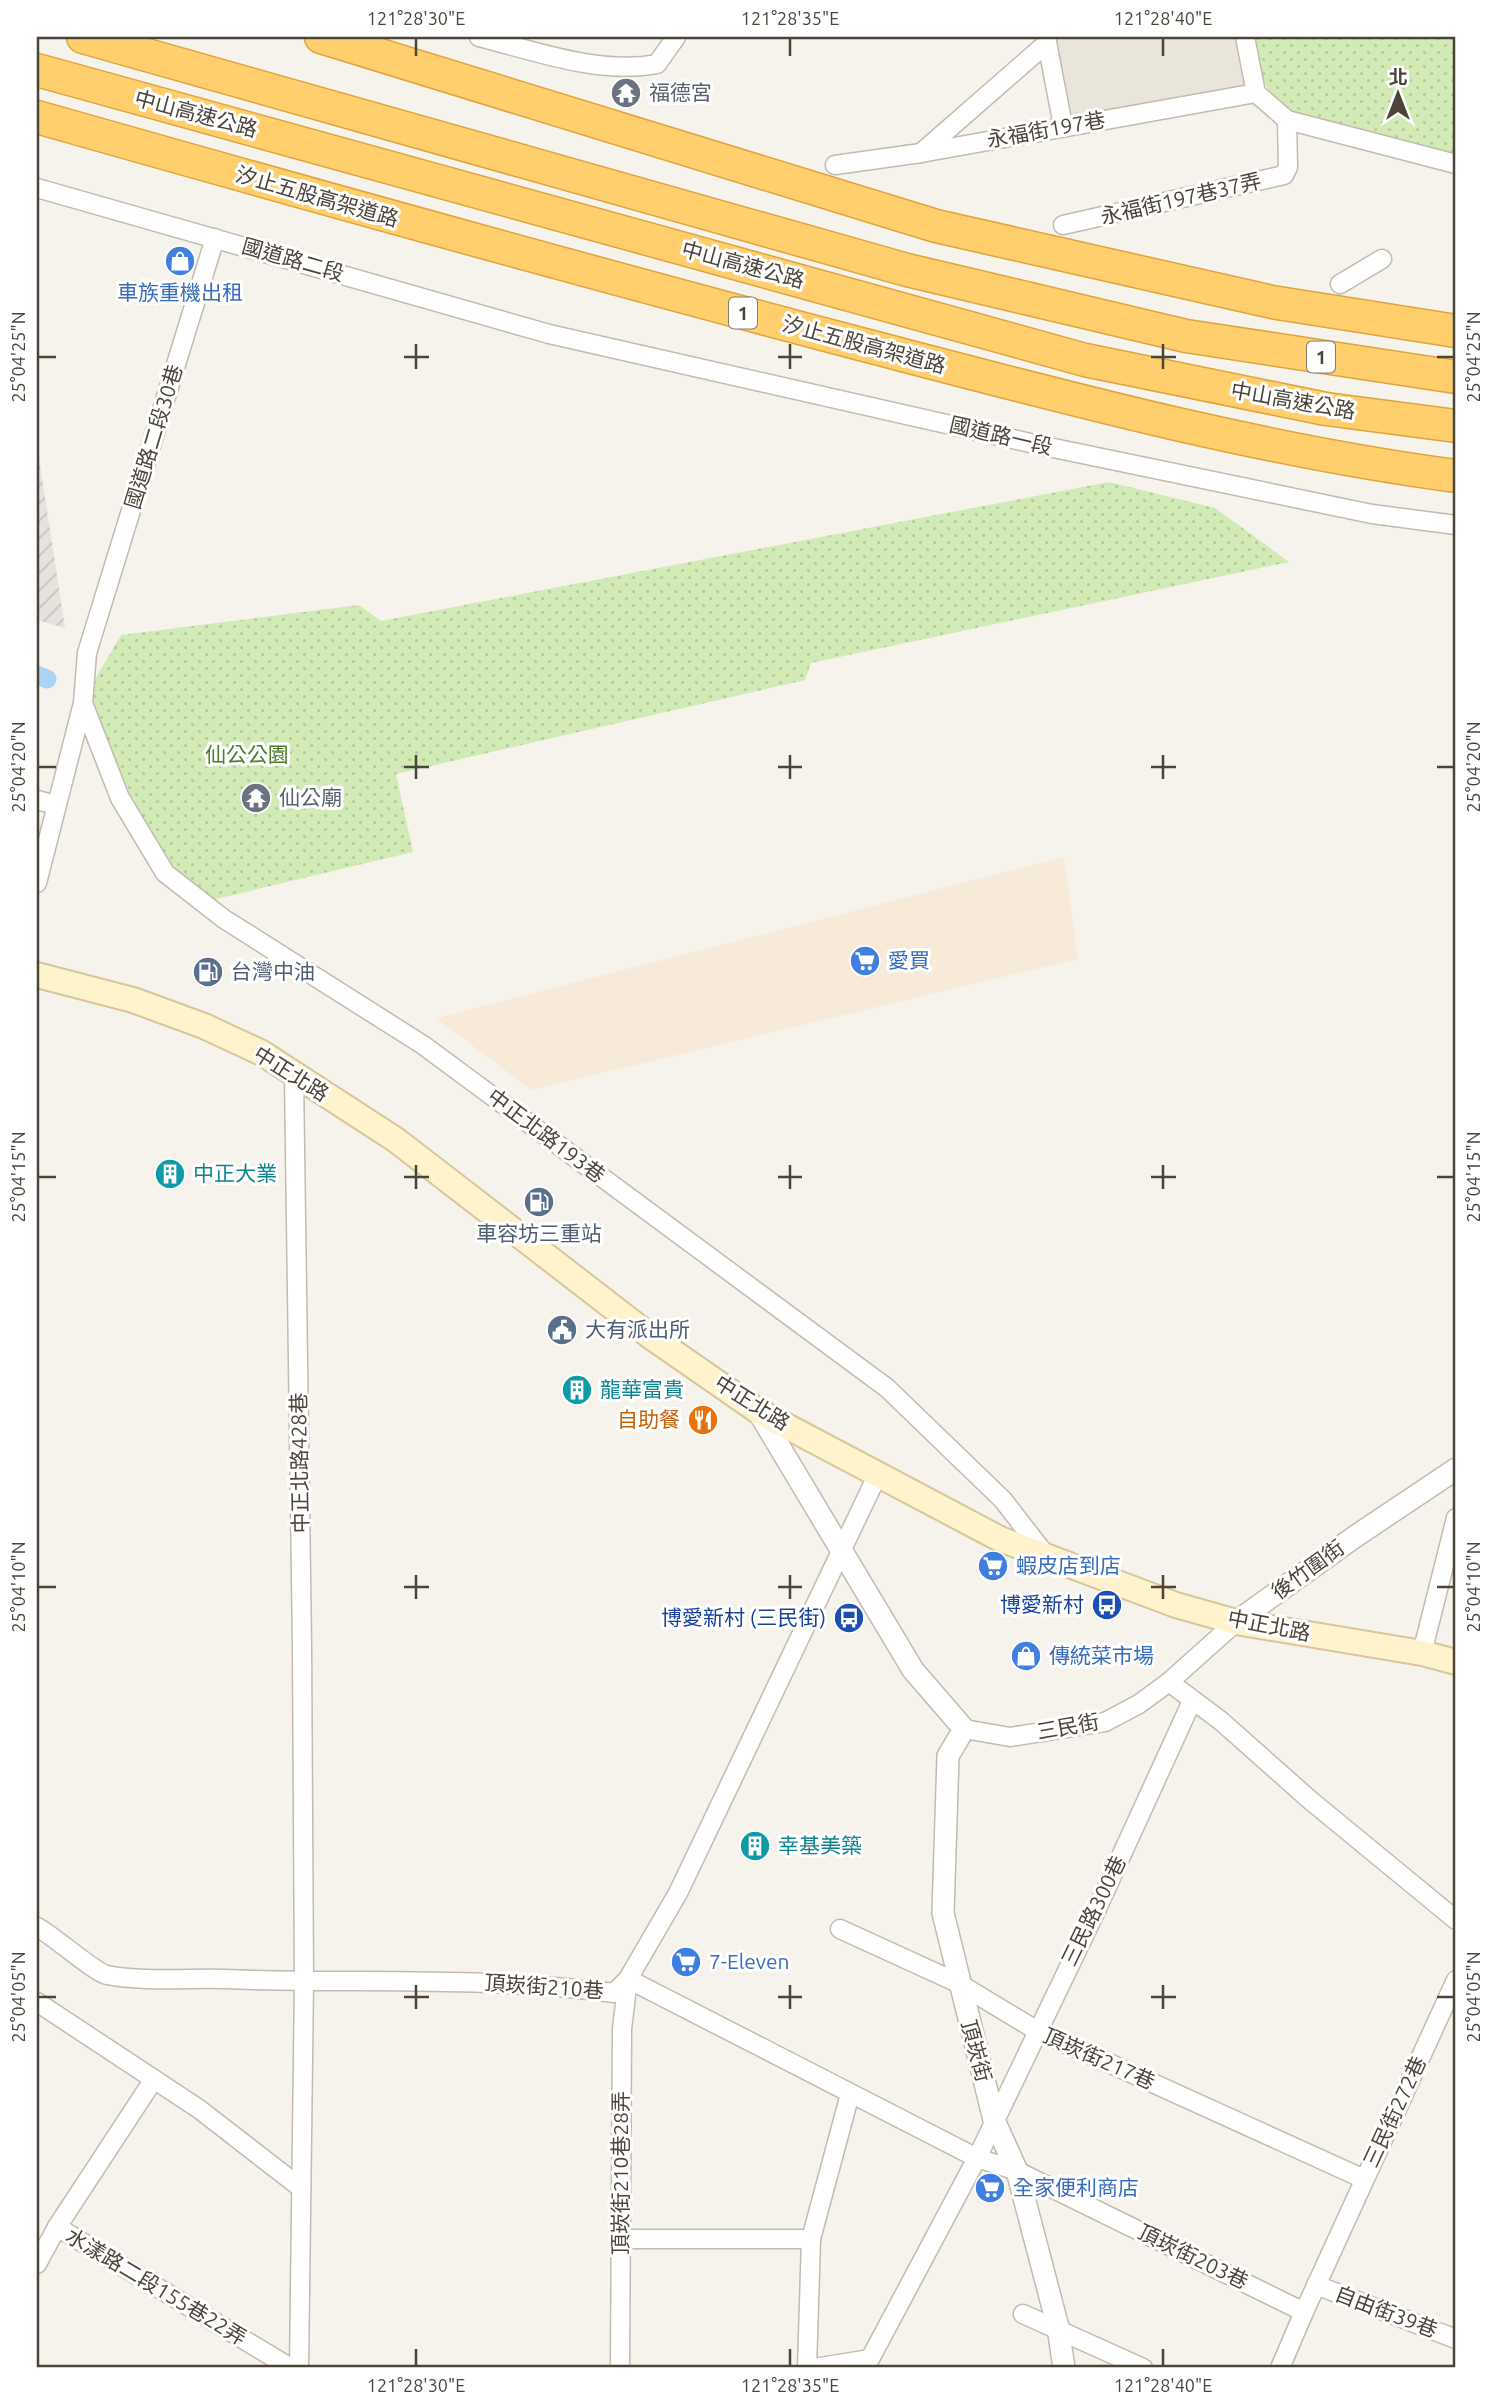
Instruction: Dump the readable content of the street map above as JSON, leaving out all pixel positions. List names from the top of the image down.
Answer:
{
  "streets": {
    "highway": ["中山高速公路", "汐止五股高架道路", "1"],
    "main road": ["中正北路"],
    "street": [
      "永福街197巷",
      "永福街197巷37弄",
      "國道路二段",
      "國道路一段",
      "國道路二段30巷",
      "中正北路193巷",
      "中正北路428巷",
      "後竹圍街",
      "三民街",
      "三民路300巷",
      "頂崁街210巷",
      "頂崁街",
      "頂崁街217巷",
      "三民街272巷",
      "頂崁街210巷28弄",
      "頂崁街203巷",
      "水漾路二段155巷22弄",
      "自由街39巷"
    ]
  },
  "crossings": [
    ["國道路二段", "國道路一段"],
    ["國道路二段", "國道路二段30巷"],
    ["國道路二段30巷", "中正北路193巷"],
    ["中正北路", "中正北路193巷"],
    ["中正北路", "中正北路428巷"],
    ["中正北路", "後竹圍街"],
    ["中正北路428巷", "頂崁街210巷"],
    ["後竹圍街", "三民街"],
    ["三民街", "頂崁街"],
    ["三民路300巷", "頂崁街210巷"],
    ["三民路300巷", "頂崁街"],
    ["三民路300巷", "頂崁街217巷"],
    ["頂崁街210巷", "頂崁街"],
    ["頂崁街210巷", "頂崁街210巷28弄"],
    ["頂崁街210巷", "頂崁街203巷"],
    ["頂崁街", "頂崁街217巷"],
    ["頂崁街", "頂崁街203巷"],
    ["頂崁街217巷", "三民街272巷"],
    ["三民街272巷", "自由街39巷"]
  ],
  "parks": ["仙公公園"],
  "places": {
    "temple": ["福德宮", "仙公廟"],
    "shop": ["車族重機出租", "傳統菜市場"],
    "supermarket": [
      "愛買",
      "蝦皮店到店",
      "7-Eleven",
      "全家便利商店"
    ],
    "fuel station": ["台灣中油", "車容坊三重站"],
    "building": ["中正大業", "龍華富貴", "幸基美築"],
    "public building": ["大有派出所"],
    "restaurant": ["自助餐"],
    "bus stop": ["博愛新村", "博愛新村 (三民街)"]
  },
  "north": "top",
  "coordinates": [
    "121°28'30\"E",
    "121°28'35\"E",
    "121°28'40\"E",
    "25°04'25\"N",
    "25°04'20\"N",
    "25°04'15\"N",
    "25°04'10\"N",
    "25°04'05\"N"
  ]
}
